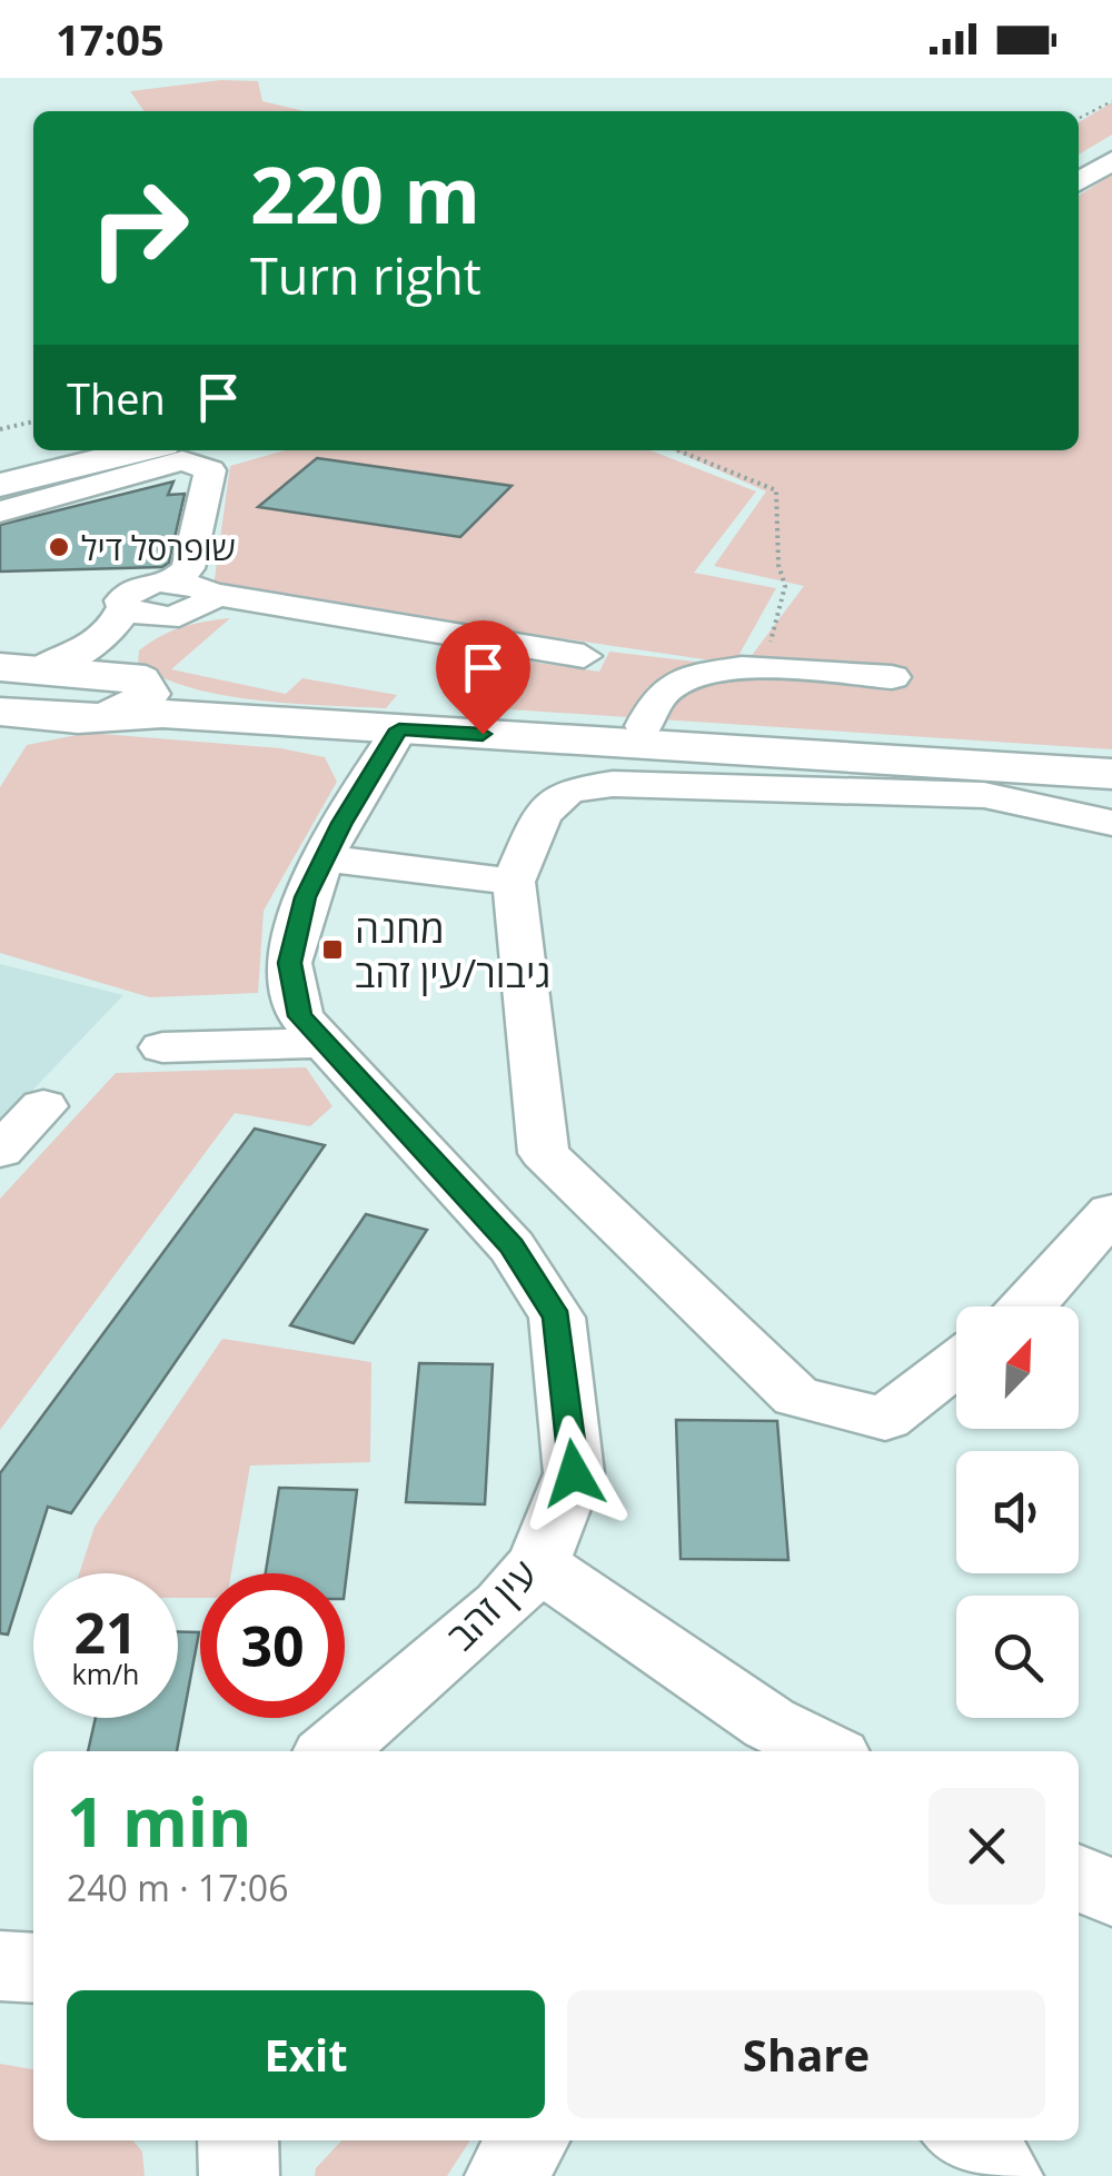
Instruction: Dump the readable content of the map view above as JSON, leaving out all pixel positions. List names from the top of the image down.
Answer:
{
  "streets": {
    "street": ["עין זהב"]
  },
  "places": {
    "other": ["שופרסל דיל"],
    "transit": ["מחנה גיבור/עין זהב"]
  },
  "north": "top right",
  "page": {
    "status": "17:05",
    "turn": ["220 m", "Turn right"],
    "then": "Then",
    "speed": "21 km/h",
    "limit": "30",
    "heading": ["1 min", "240 m · 17:06"],
    "buttons": ["Exit", "Share"]
  }
}
